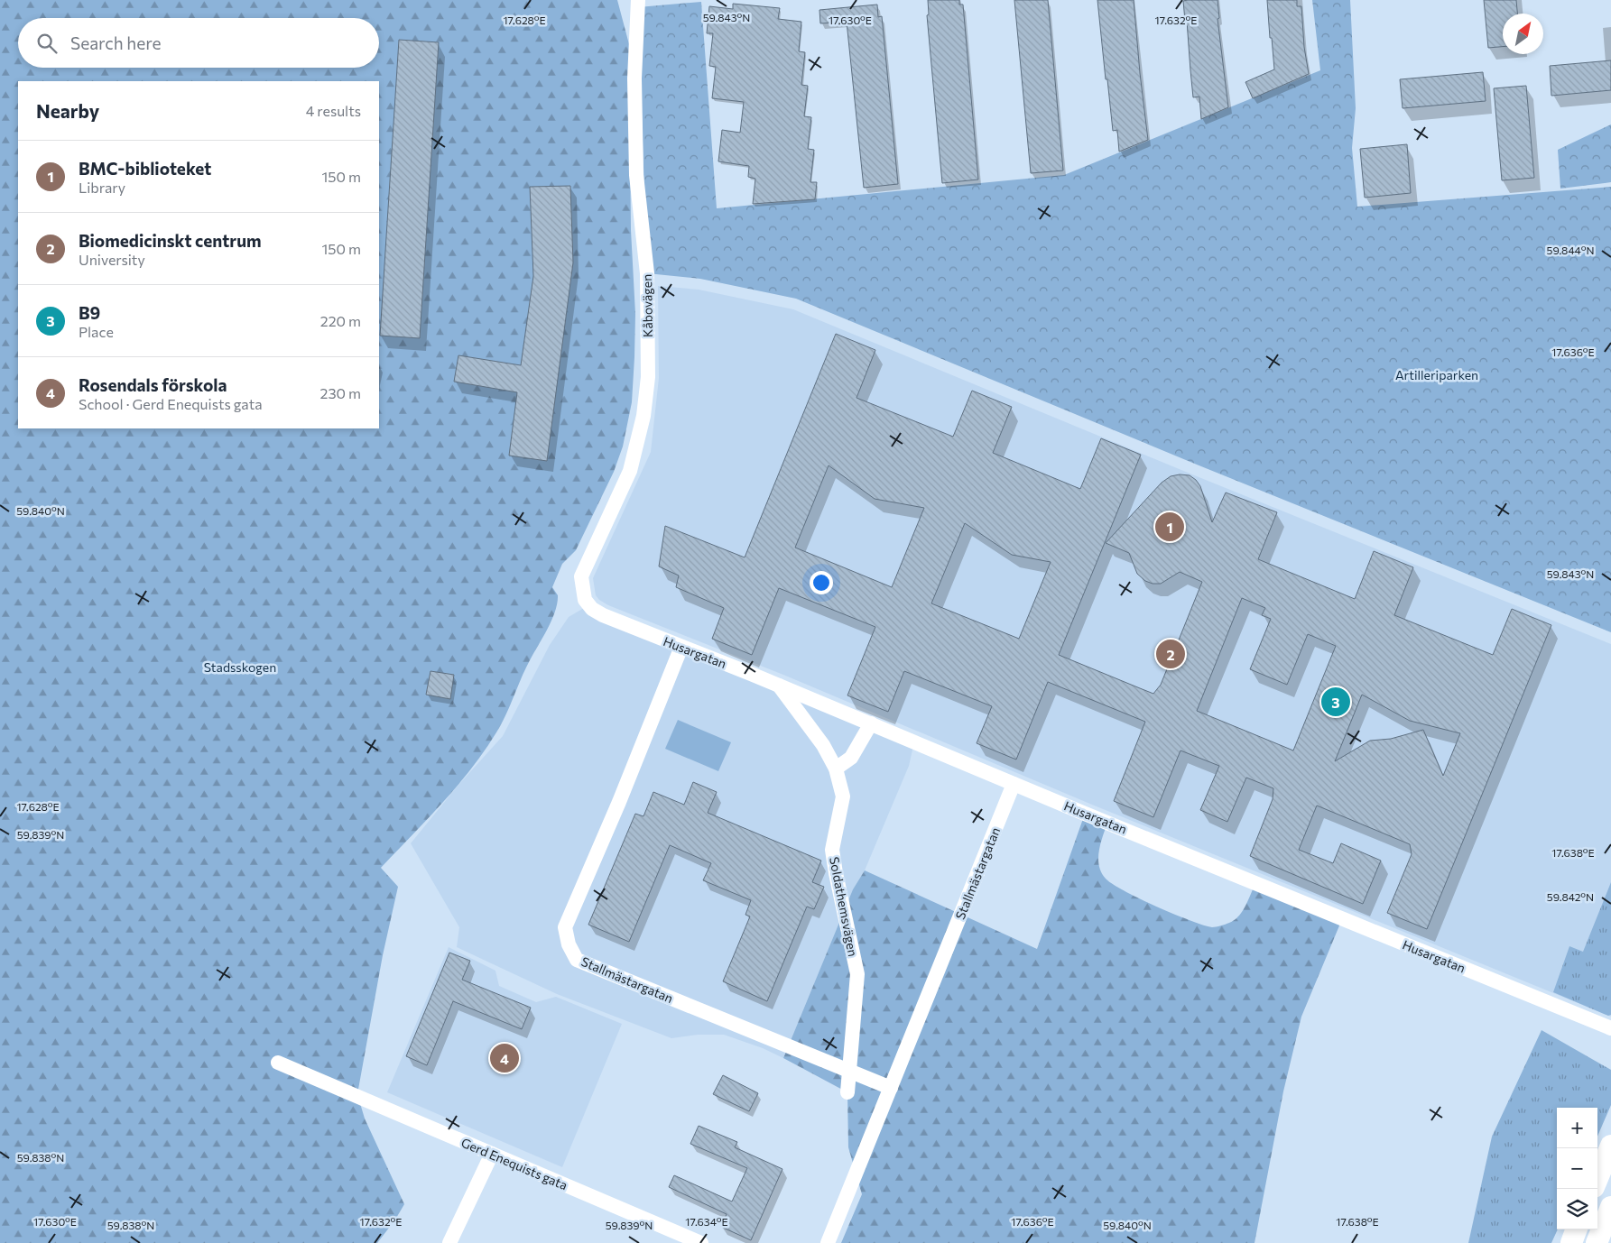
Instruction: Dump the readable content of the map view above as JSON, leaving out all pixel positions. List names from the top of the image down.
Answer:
{
  "streets": {
    "street": [
      "Kåbovägen",
      "Husargatan",
      "Stallmästargatan",
      "Soldathemsvägen",
      "Gerd Enequists gata"
    ]
  },
  "crossings": [
    ["Kåbovägen", "Husargatan"],
    ["Husargatan", "Stallmästargatan"],
    ["Husargatan", "Soldathemsvägen"],
    ["Stallmästargatan", "Soldathemsvägen"]
  ],
  "parks": ["Artilleriparken", "Stadsskogen"],
  "north": "top right",
  "page": {
    "search": "Search here",
    "heading": ["Nearby", "4 results"],
    "list": [
      {
        "mark": "1",
        "name": "BMC-biblioteket",
        "note": "Library",
        "value": "150 m"
      },
      {
        "mark": "2",
        "name": "Biomedicinskt centrum",
        "note": "University",
        "value": "150 m"
      },
      {
        "mark": "3",
        "name": "B9",
        "note": "Place",
        "value": "220 m"
      },
      {
        "mark": "4",
        "name": "Rosendals förskola",
        "note": "School · Gerd Enequists gata",
        "value": "230 m"
      }
    ],
    "pins": [
      "1",
      "2",
      "3",
      "4"
    ],
    "map_buttons": ["+", "−"]
  },
  "coordinates": [
    "59.843°N",
    "17.628°E",
    "17.630°E",
    "17.632°E",
    "59.844°N",
    "17.636°E",
    "59.840°N",
    "59.839°N",
    "17.638°E",
    "59.842°N",
    "59.838°N",
    "17.634°E"
  ]
}
